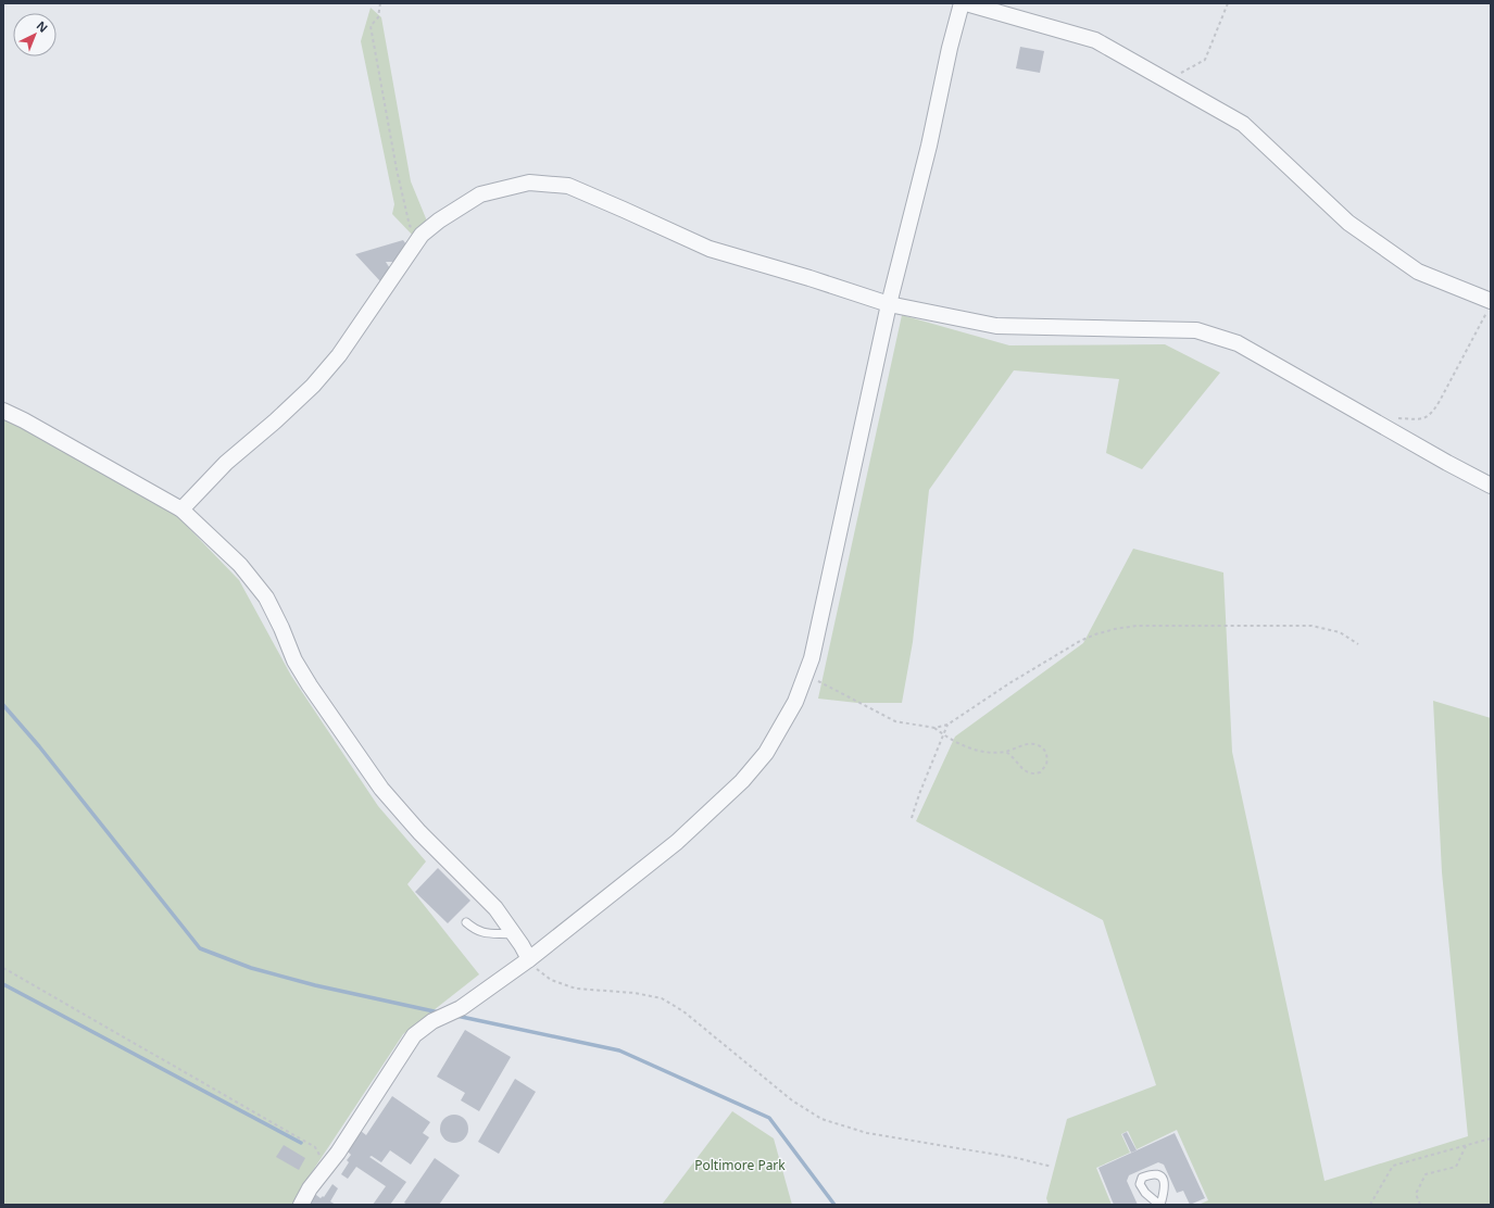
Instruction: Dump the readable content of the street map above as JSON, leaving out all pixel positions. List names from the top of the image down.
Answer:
{
  "parks": ["Poltimore Park"],
  "north": "top right"
}
